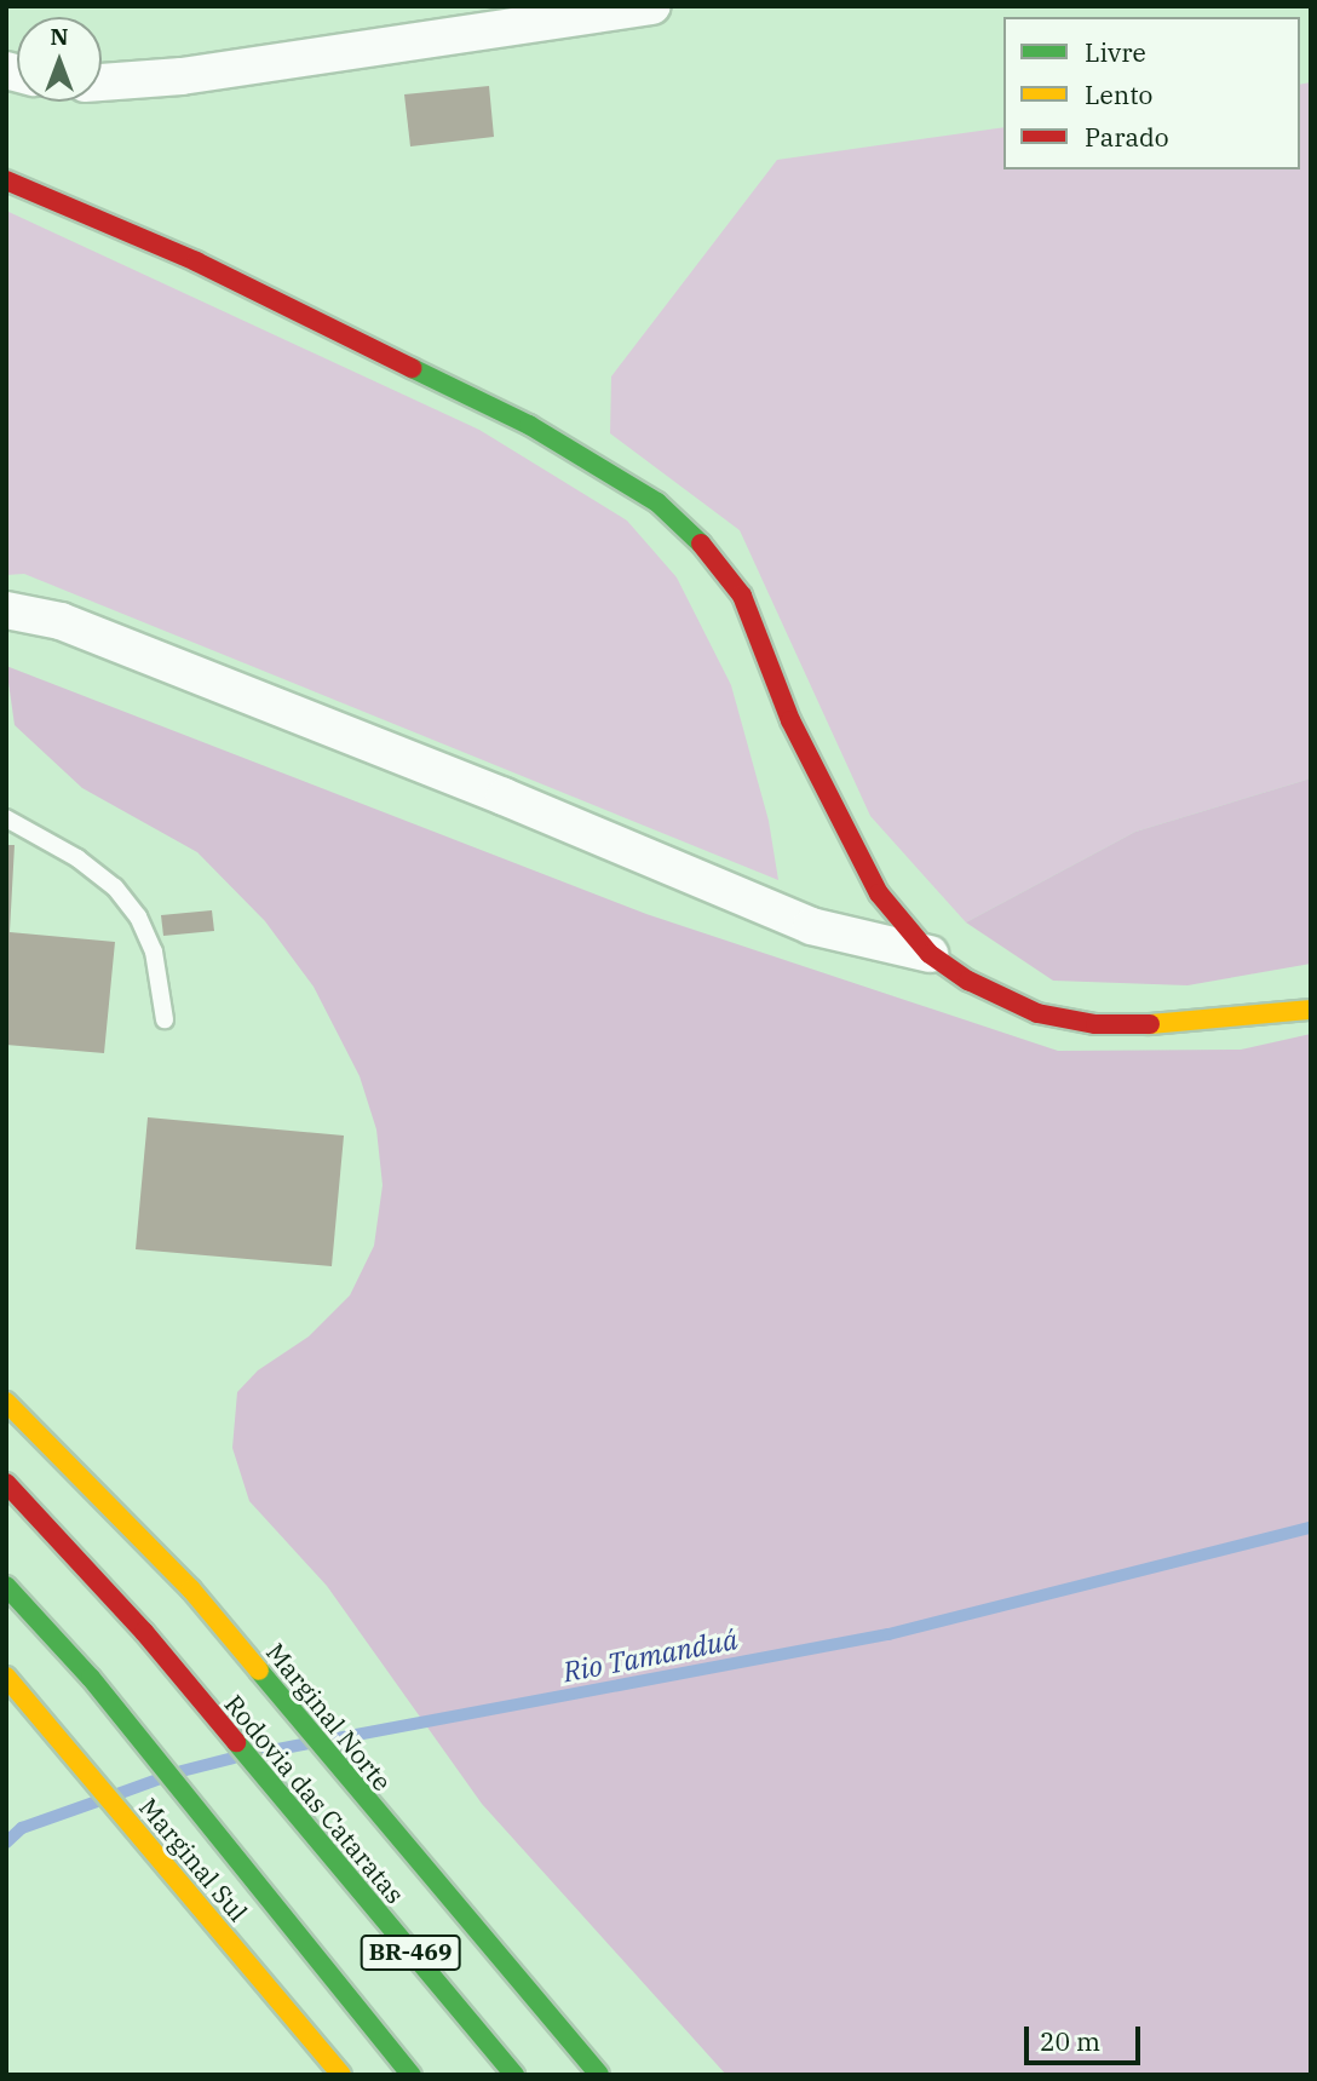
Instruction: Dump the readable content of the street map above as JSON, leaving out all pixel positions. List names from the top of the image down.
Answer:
{
  "streets": {
    "main road": [
      "Marginal Norte",
      "Rodovia das Cataratas",
      "Marginal Sul",
      "BR-469"
    ]
  },
  "water": ["Rio Tamanduá"],
  "legend": ["Livre", "Lento", "Parado"],
  "scale_bar": "20 m",
  "north": "top"
}
